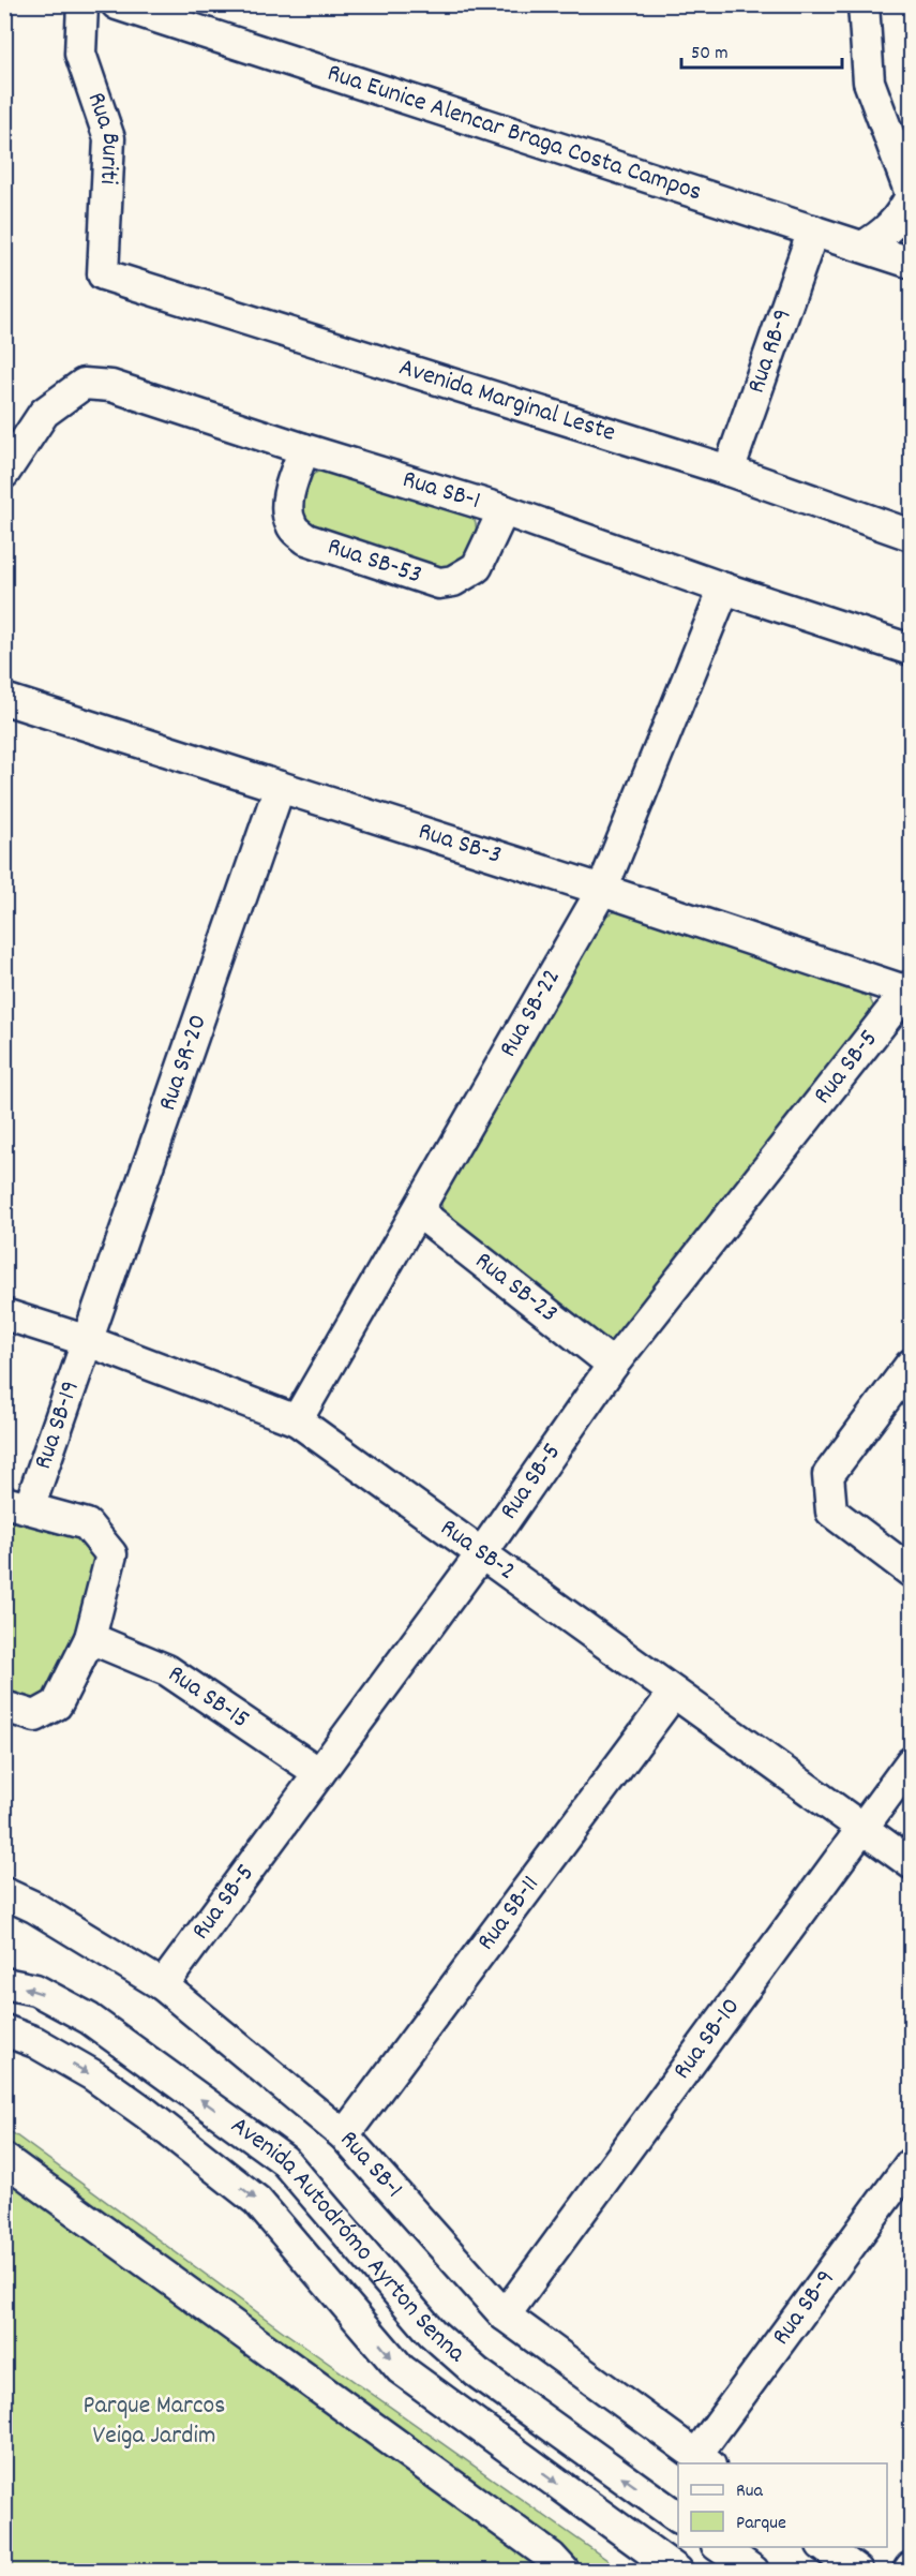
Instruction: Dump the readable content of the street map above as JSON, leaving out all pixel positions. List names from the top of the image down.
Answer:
{
  "streets": {
    "street": [
      "Rua Eunice Alencar Braga Costa Campos",
      "Rua Buriti",
      "Rua RB-9",
      "Avenida Marginal Leste",
      "Rua SB-1",
      "Rua SB-53",
      "Rua SB-3",
      "Rua SB-22",
      "Rua SR-20",
      "Rua SB-5",
      "Rua SB-23",
      "Rua SB-19",
      "Rua SB-2",
      "Rua SB-15",
      "Rua SB-11",
      "Rua SB-10",
      "Avenida Autodrómo Ayrton Senna",
      "Rua SB-9"
    ]
  },
  "crossings": [
    ["Rua Eunice Alencar Braga Costa Campos", "Rua RB-9"],
    ["Rua Buriti", "Avenida Marginal Leste"],
    ["Rua RB-9", "Avenida Marginal Leste"],
    ["Rua SB-1", "Rua SB-53"],
    ["Rua SB-1", "Rua SB-22"],
    ["Rua SB-1", "Rua SB-5"],
    ["Rua SB-1", "Rua SB-11"],
    ["Rua SB-1", "Rua SB-10"],
    ["Rua SB-1", "Rua SB-9"],
    ["Rua SB-3", "Rua SB-22"],
    ["Rua SB-3", "Rua SR-20"],
    ["Rua SB-3", "Rua SB-5"],
    ["Rua SB-22", "Rua SB-23"],
    ["Rua SB-22", "Rua SB-2"],
    ["Rua SR-20", "Rua SB-19"],
    ["Rua SR-20", "Rua SB-2"],
    ["Rua SB-5", "Rua SB-23"],
    ["Rua SB-5", "Rua SB-2"],
    ["Rua SB-5", "Rua SB-15"],
    ["Rua SB-19", "Rua SB-2"],
    ["Rua SB-19", "Rua SB-15"],
    ["Rua SB-2", "Rua SB-11"],
    ["Rua SB-2", "Rua SB-10"]
  ],
  "parks": ["Parque Marcos Veiga Jardim"],
  "legend": ["Rua", "Parque"],
  "scale_bar": "50 m"
}
